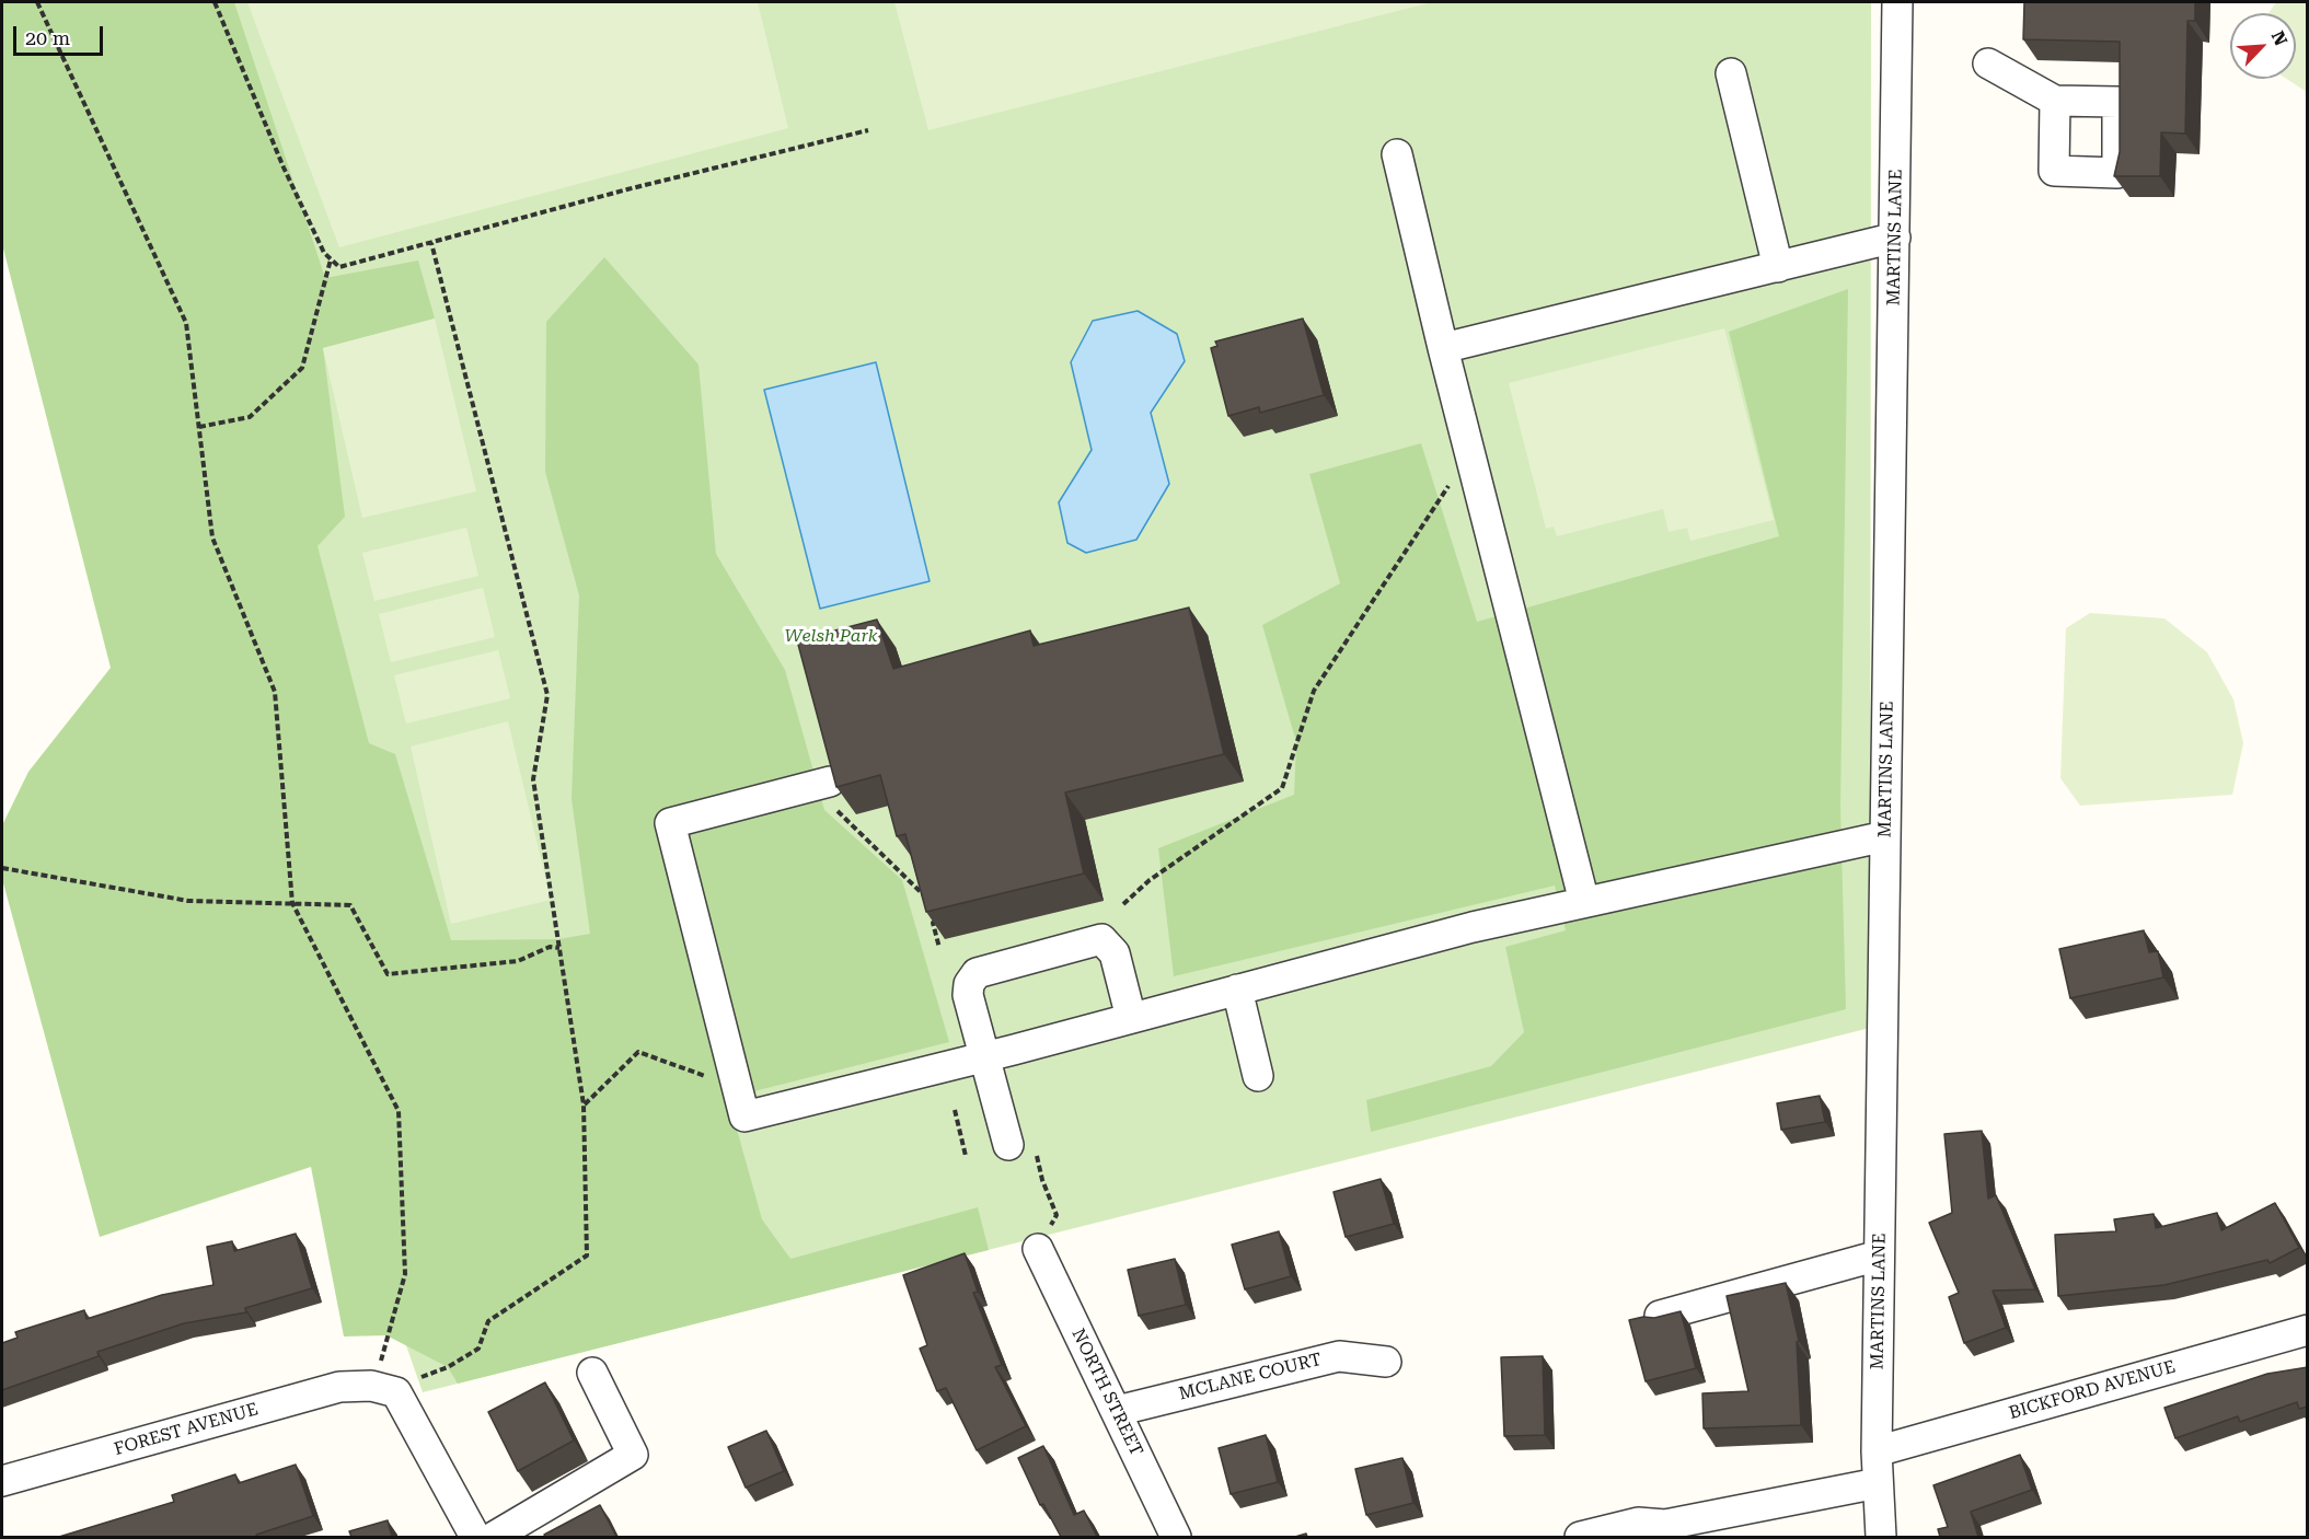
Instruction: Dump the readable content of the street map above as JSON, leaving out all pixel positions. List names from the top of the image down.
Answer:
{
  "streets": {
    "street": [
      "MARTINS LANE",
      "MCLANE COURT",
      "BICKFORD AVENUE",
      "NORTH STREET",
      "FOREST AVENUE"
    ]
  },
  "crossings": [
    ["MARTINS LANE", "BICKFORD AVENUE"],
    ["MCLANE COURT", "NORTH STREET"]
  ],
  "parks": ["Welsh Park"],
  "scale_bar": "20 m",
  "north": "top right"
}
